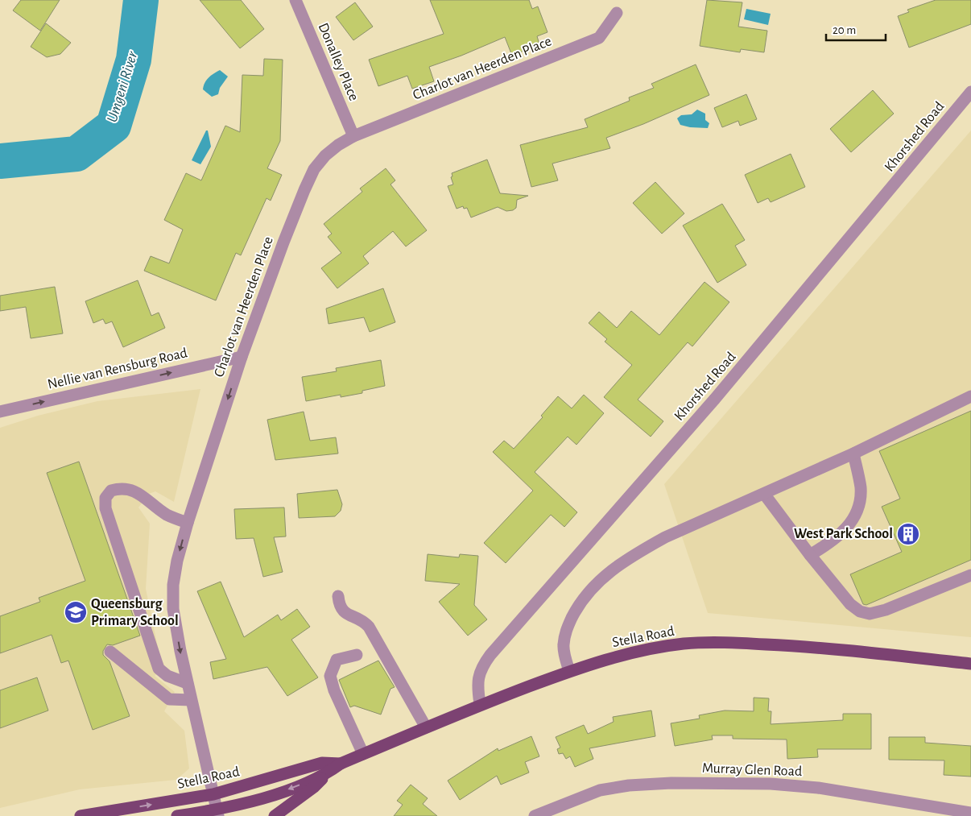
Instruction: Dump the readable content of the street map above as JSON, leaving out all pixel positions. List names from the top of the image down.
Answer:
{
  "streets": {
    "main road": ["Stella Road"],
    "street": [
      "Donalley Place",
      "Charlot van Heerden Place",
      "Khorshed Road",
      "Nellie van Rensburg Road",
      "Murray Glen Road"
    ]
  },
  "crossings": [
    ["Donalley Place", "Charlot van Heerden Place"],
    ["Charlot van Heerden Place", "Nellie van Rensburg Road"],
    ["Charlot van Heerden Place", "Stella Road"],
    ["Khorshed Road", "Stella Road"]
  ],
  "one_way": ["Nellie van Rensburg Road"],
  "water": ["Umgeni River"],
  "places": {
    "building": ["West Park School"],
    "school or university": ["Queensburg Primary School"]
  },
  "scale_bar": "20 m"
}
